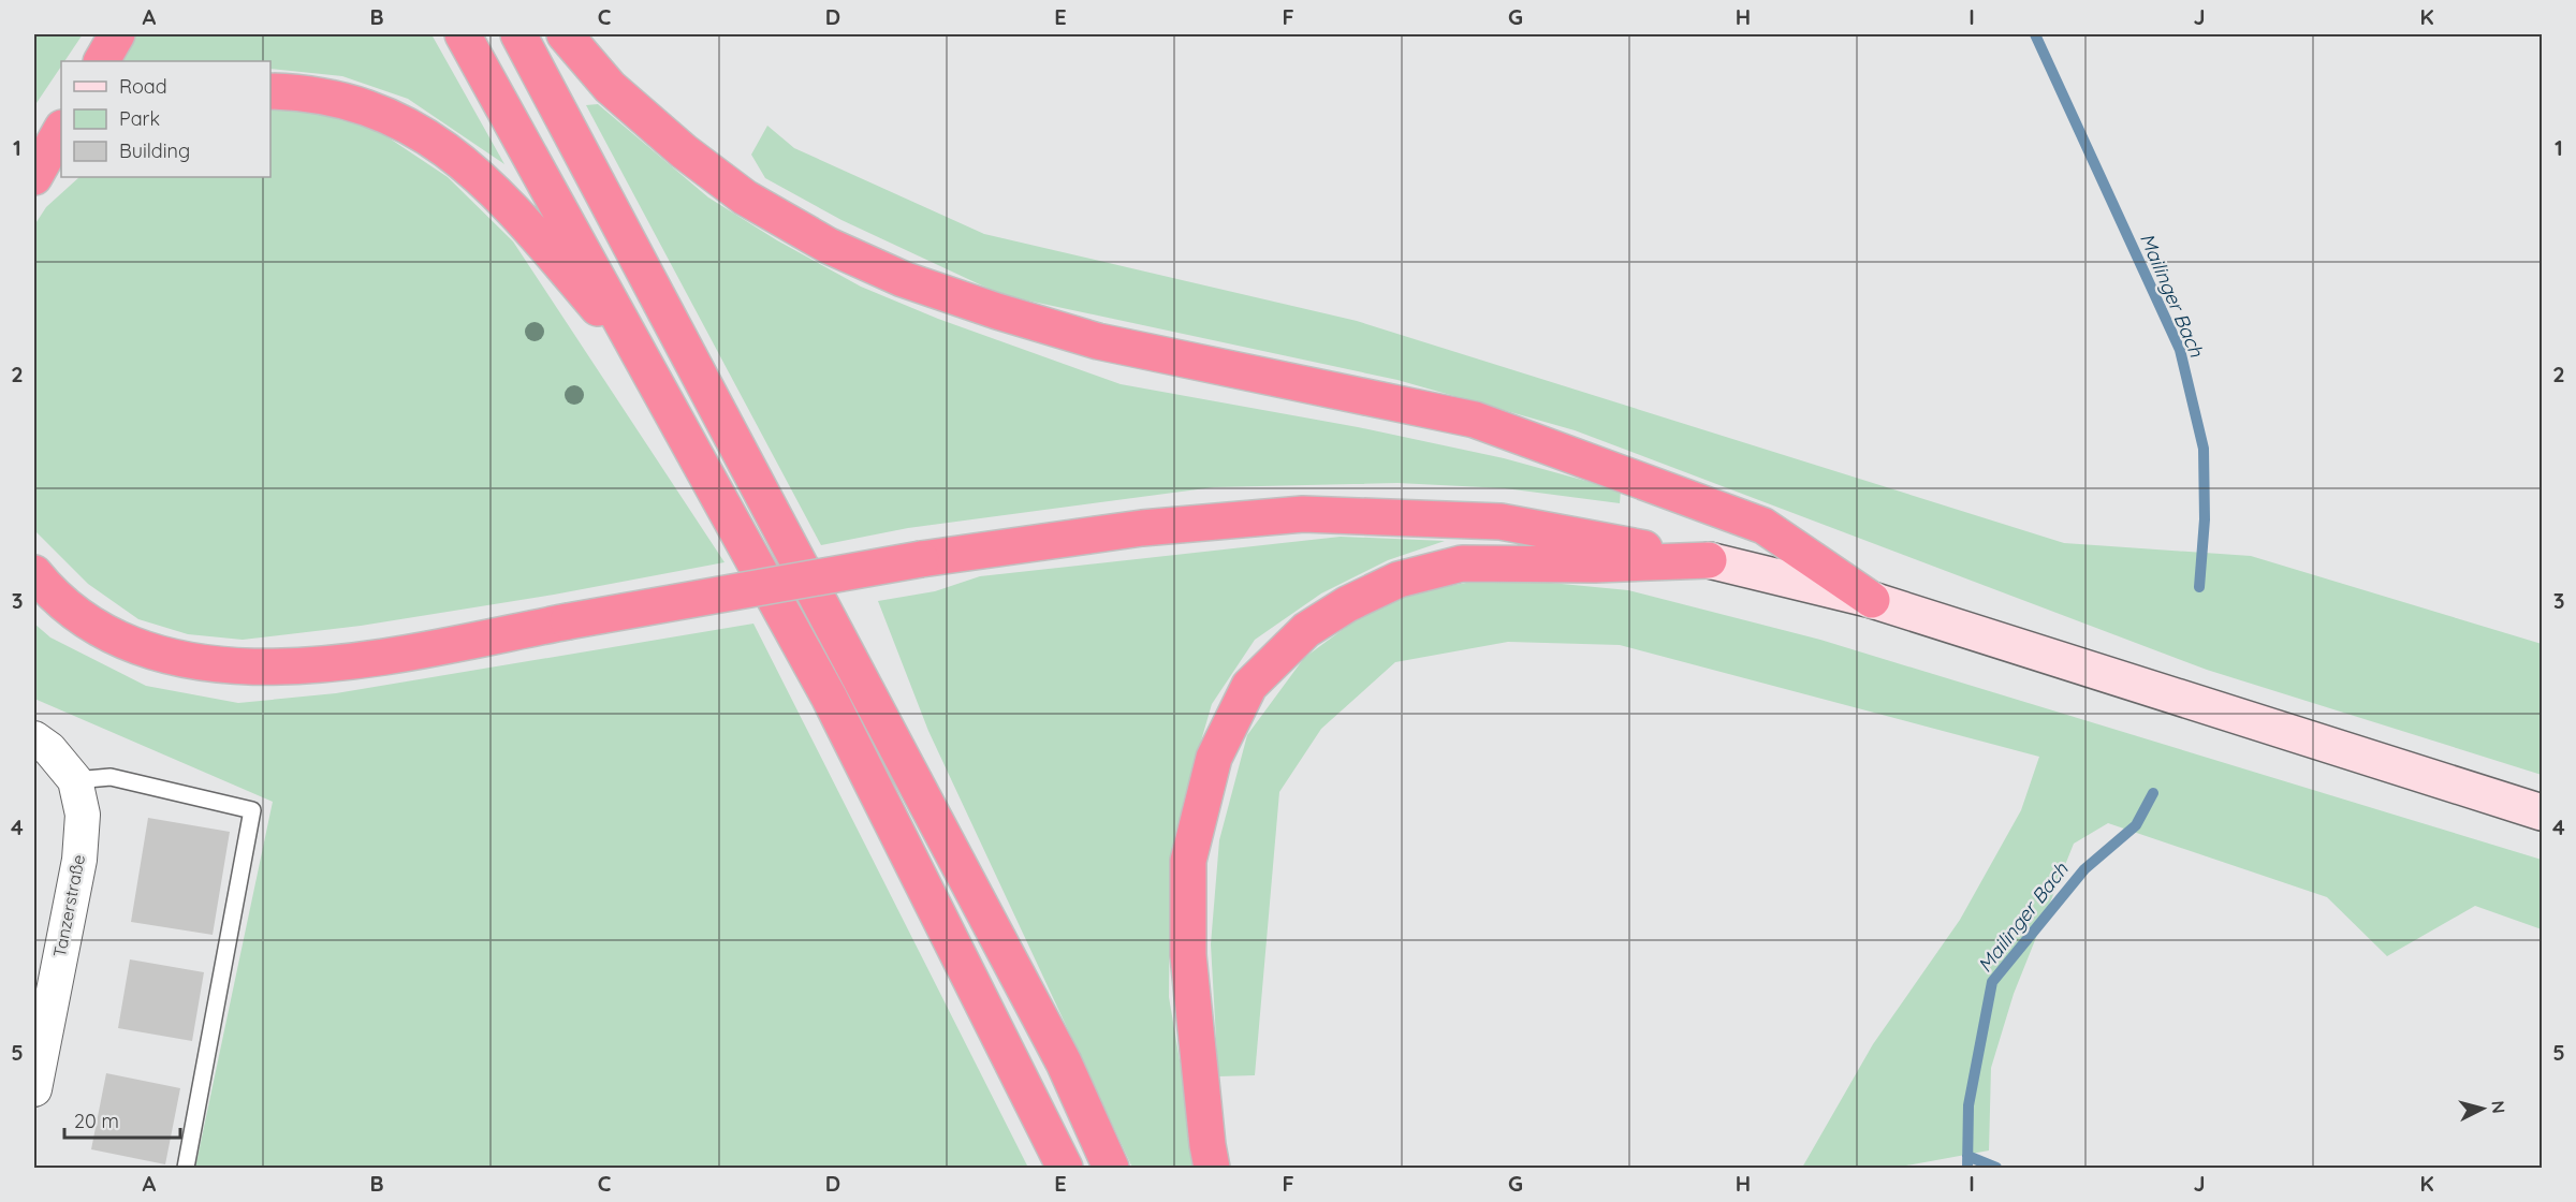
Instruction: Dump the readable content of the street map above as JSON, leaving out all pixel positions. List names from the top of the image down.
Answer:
{
  "streets": {
    "street": ["Tanzerstraße"]
  },
  "water": ["Mailinger Bach"],
  "legend": ["Road", "Park", "Building"],
  "scale_bar": "20 m",
  "north": "right",
  "grid": {
    "columns": [
      "A",
      "B",
      "C",
      "D",
      "E",
      "F",
      "G",
      "H",
      "I",
      "J",
      "K"
    ],
    "rows": [
      "1",
      "2",
      "3",
      "4",
      "5"
    ]
  }
}
